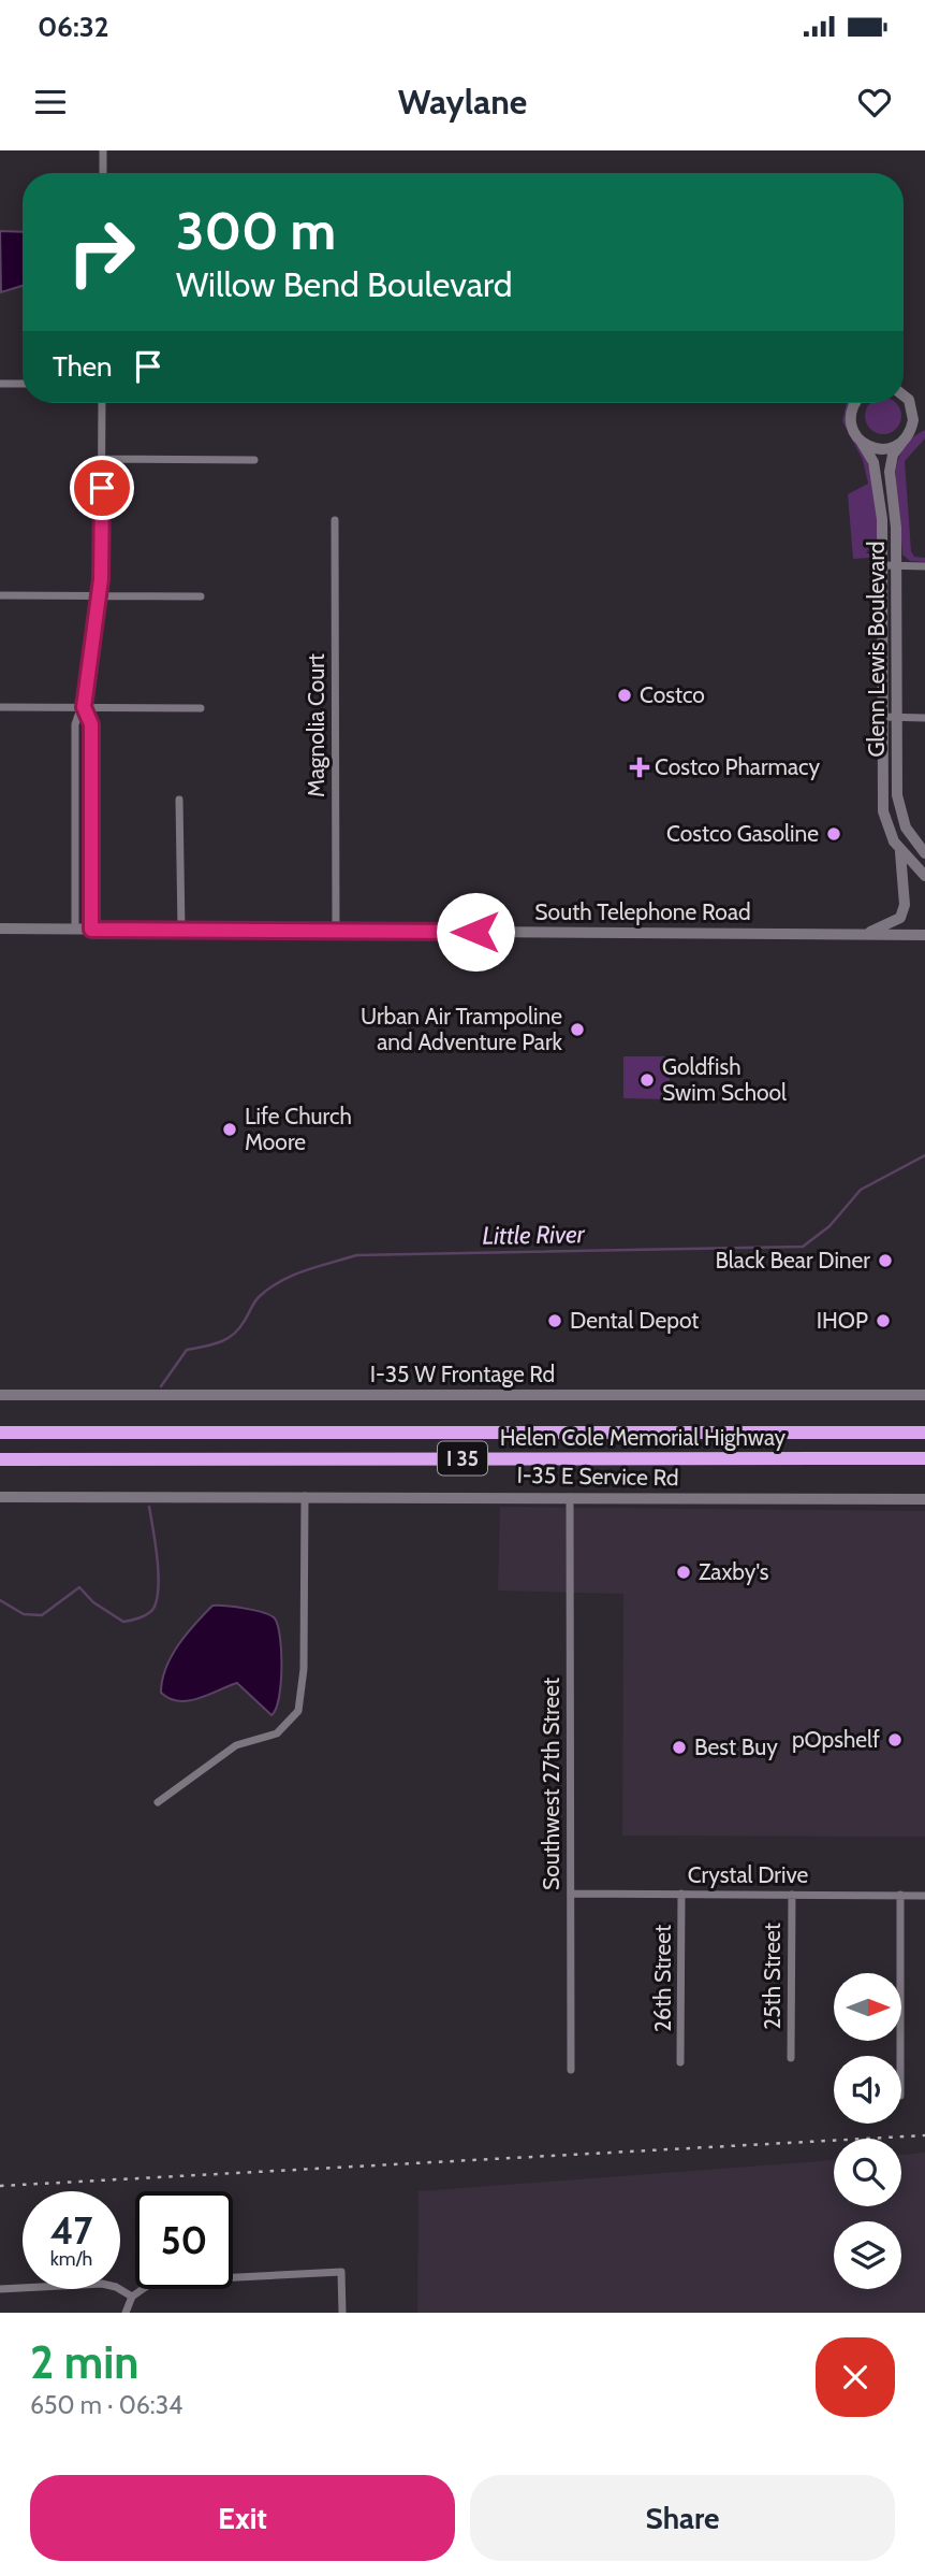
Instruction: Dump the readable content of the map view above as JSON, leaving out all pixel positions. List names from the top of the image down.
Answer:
{
  "streets": {
    "highway": ["Helen Cole Memorial Highway", "I 35"],
    "street": [
      "Glenn Lewis Boulevard",
      "Magnolia Court",
      "South Telephone Road",
      "I-35 W Frontage Rd",
      "I-35 E Service Rd",
      "Southwest 27th Street",
      "Crystal Drive",
      "25th Street",
      "26th Street"
    ]
  },
  "crossings": [
    ["Glenn Lewis Boulevard", "South Telephone Road"],
    ["Magnolia Court", "South Telephone Road"],
    ["I-35 E Service Rd", "Southwest 27th Street"],
    ["Southwest 27th Street", "Crystal Drive"],
    ["Crystal Drive", "25th Street"],
    ["Crystal Drive", "26th Street"]
  ],
  "water": ["Little River"],
  "places": {
    "other": [
      "Costco",
      "Costco Gasoline",
      "Urban Air Trampoline and Adventure Park",
      "Goldfish Swim School",
      "Life Church Moore",
      "Black Bear Diner",
      "Dental Depot",
      "IHOP",
      "Zaxby's",
      "pOpshelf",
      "Best Buy"
    ],
    "health": ["Costco Pharmacy"]
  },
  "north": "right",
  "page": {
    "status": "06:32",
    "header": "Waylane",
    "turn": ["300 m", "Willow Bend Boulevard"],
    "then": "Then",
    "speed": "47 km/h",
    "limit": "50",
    "heading": ["2 min", "650 m · 06:34"],
    "buttons": ["Exit", "Share"]
  }
}
